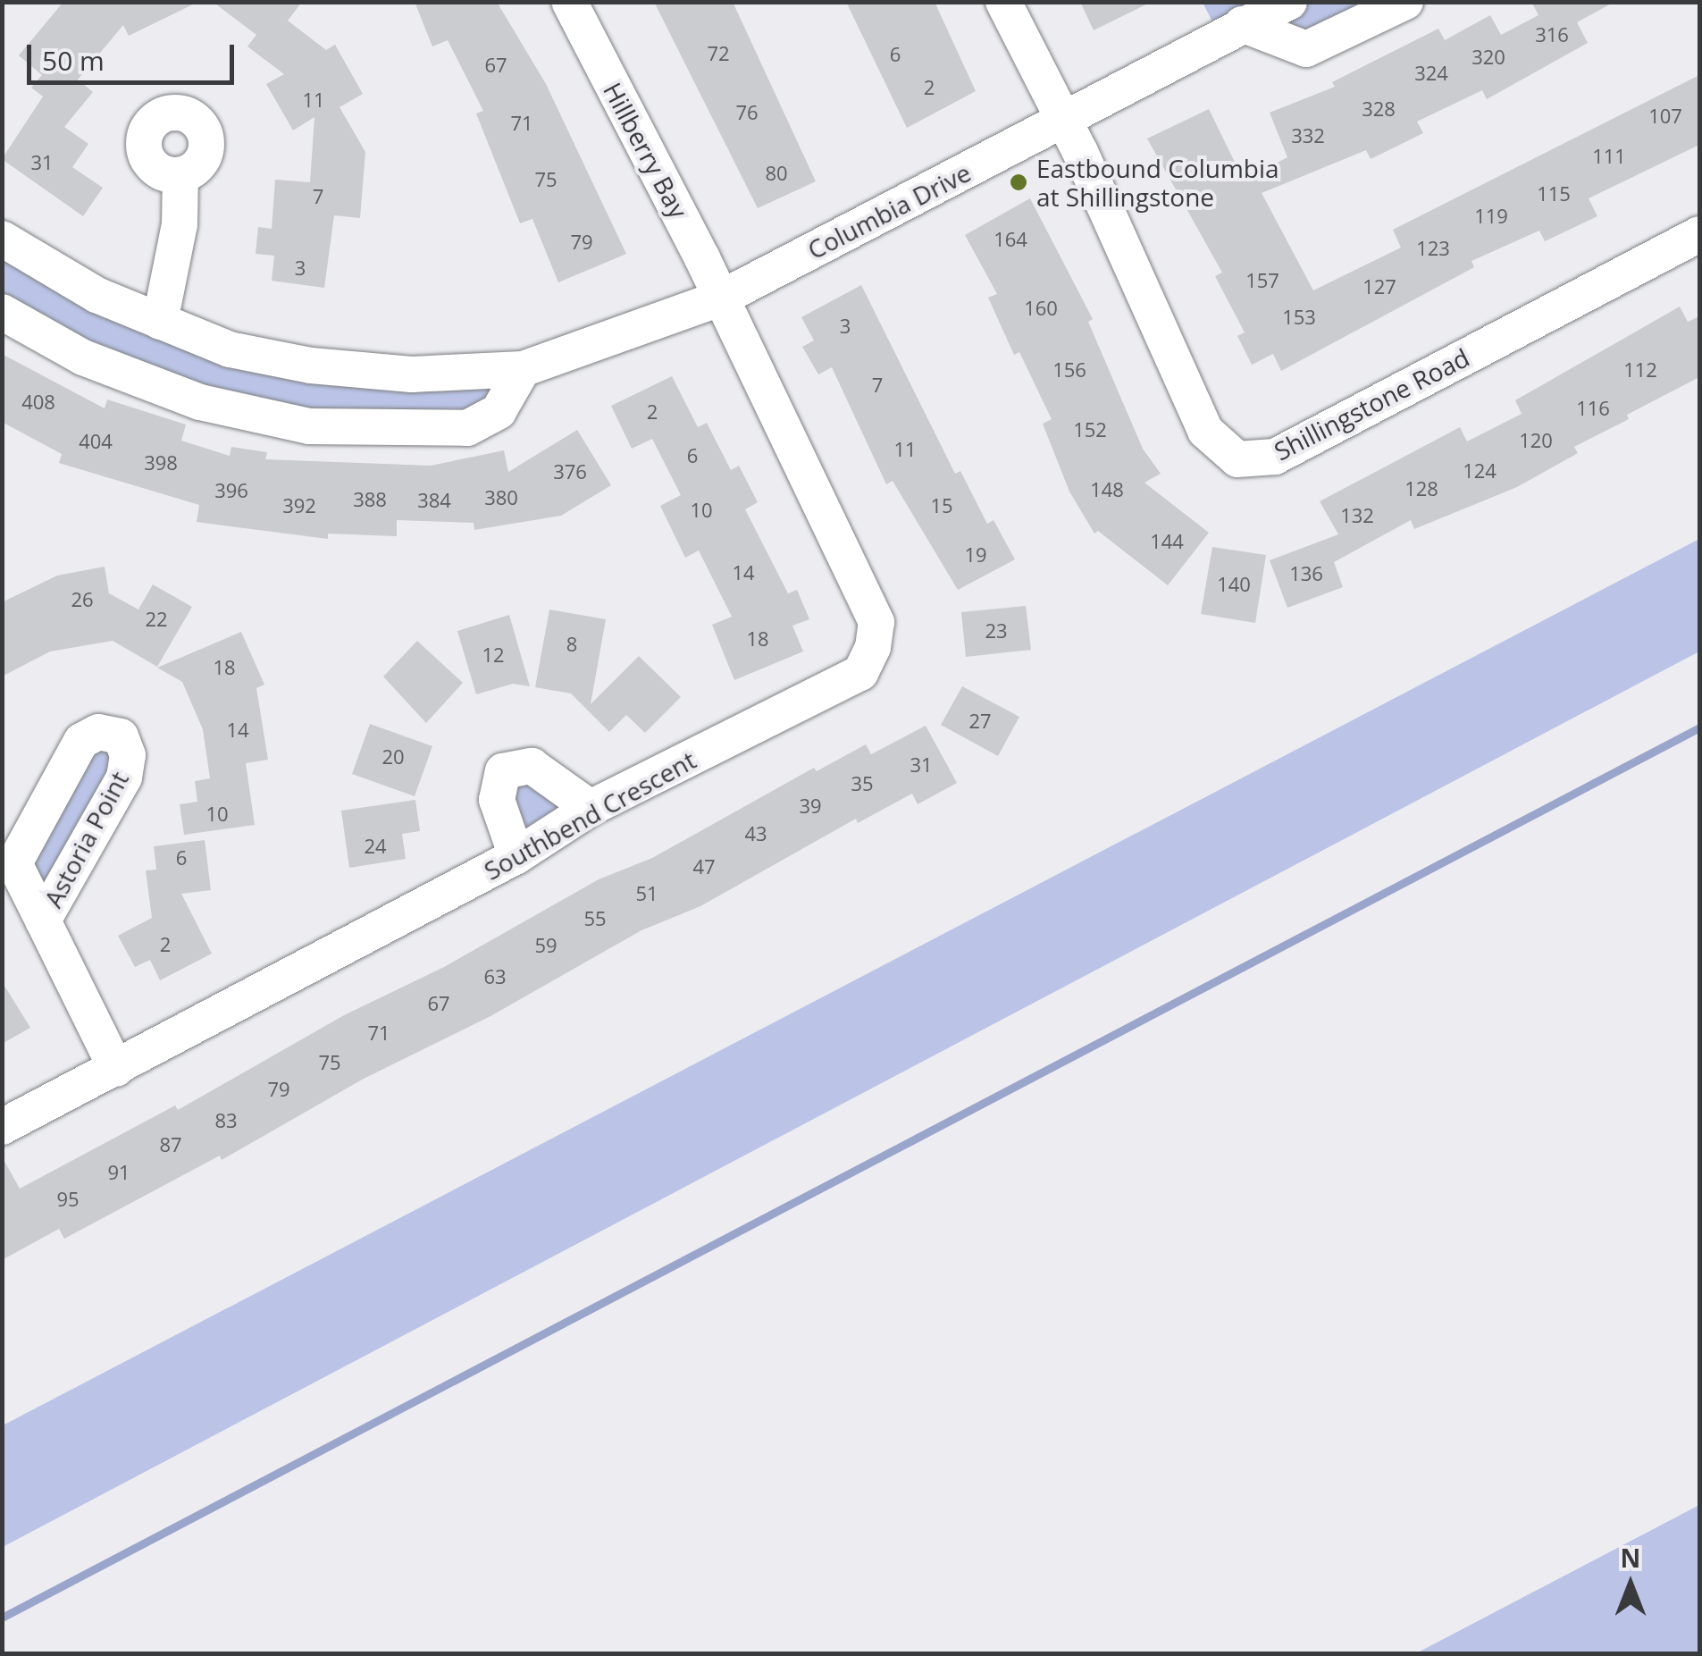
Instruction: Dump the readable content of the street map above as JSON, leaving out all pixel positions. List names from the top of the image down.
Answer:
{
  "streets": {
    "street": [
      "Hillberry Bay",
      "Columbia Drive",
      "Shillingstone Road",
      "Southbend Crescent",
      "Astoria Point"
    ]
  },
  "crossings": [
    ["Hillberry Bay", "Columbia Drive"],
    ["Hillberry Bay", "Southbend Crescent"],
    ["Columbia Drive", "Shillingstone Road"],
    ["Columbia Drive", "Southbend Crescent"],
    ["Southbend Crescent", "Astoria Point"]
  ],
  "places": ["Eastbound Columbia at Shillingstone"],
  "house_numbers": [
    "316",
    "72",
    "6",
    "320",
    "67",
    "324",
    "2",
    "11",
    "328",
    "76",
    "107",
    "71",
    "332",
    "111",
    "31",
    "80",
    "75",
    "115",
    "7",
    "119",
    "164",
    "79",
    "123",
    "3",
    "157",
    "127",
    "160",
    "153",
    "3",
    "156",
    "112",
    "7",
    "408",
    "116",
    "2",
    "152",
    "120",
    "404",
    "11",
    "6",
    "398",
    "124",
    "376",
    "128",
    "148",
    "396",
    "380",
    "388",
    "384",
    "392",
    "15",
    "10",
    "132",
    "144",
    "19",
    "14",
    "136",
    "140",
    "26",
    "22",
    "23",
    "18",
    "8",
    "12",
    "18",
    "27",
    "14",
    "20",
    "31",
    "35",
    "39",
    "10",
    "43",
    "24",
    "6",
    "47",
    "51",
    "55",
    "2",
    "59",
    "63",
    "67",
    "71",
    "75",
    "79",
    "83",
    "87",
    "91",
    "95"
  ],
  "scale_bar": "50 m",
  "north": "top"
}
